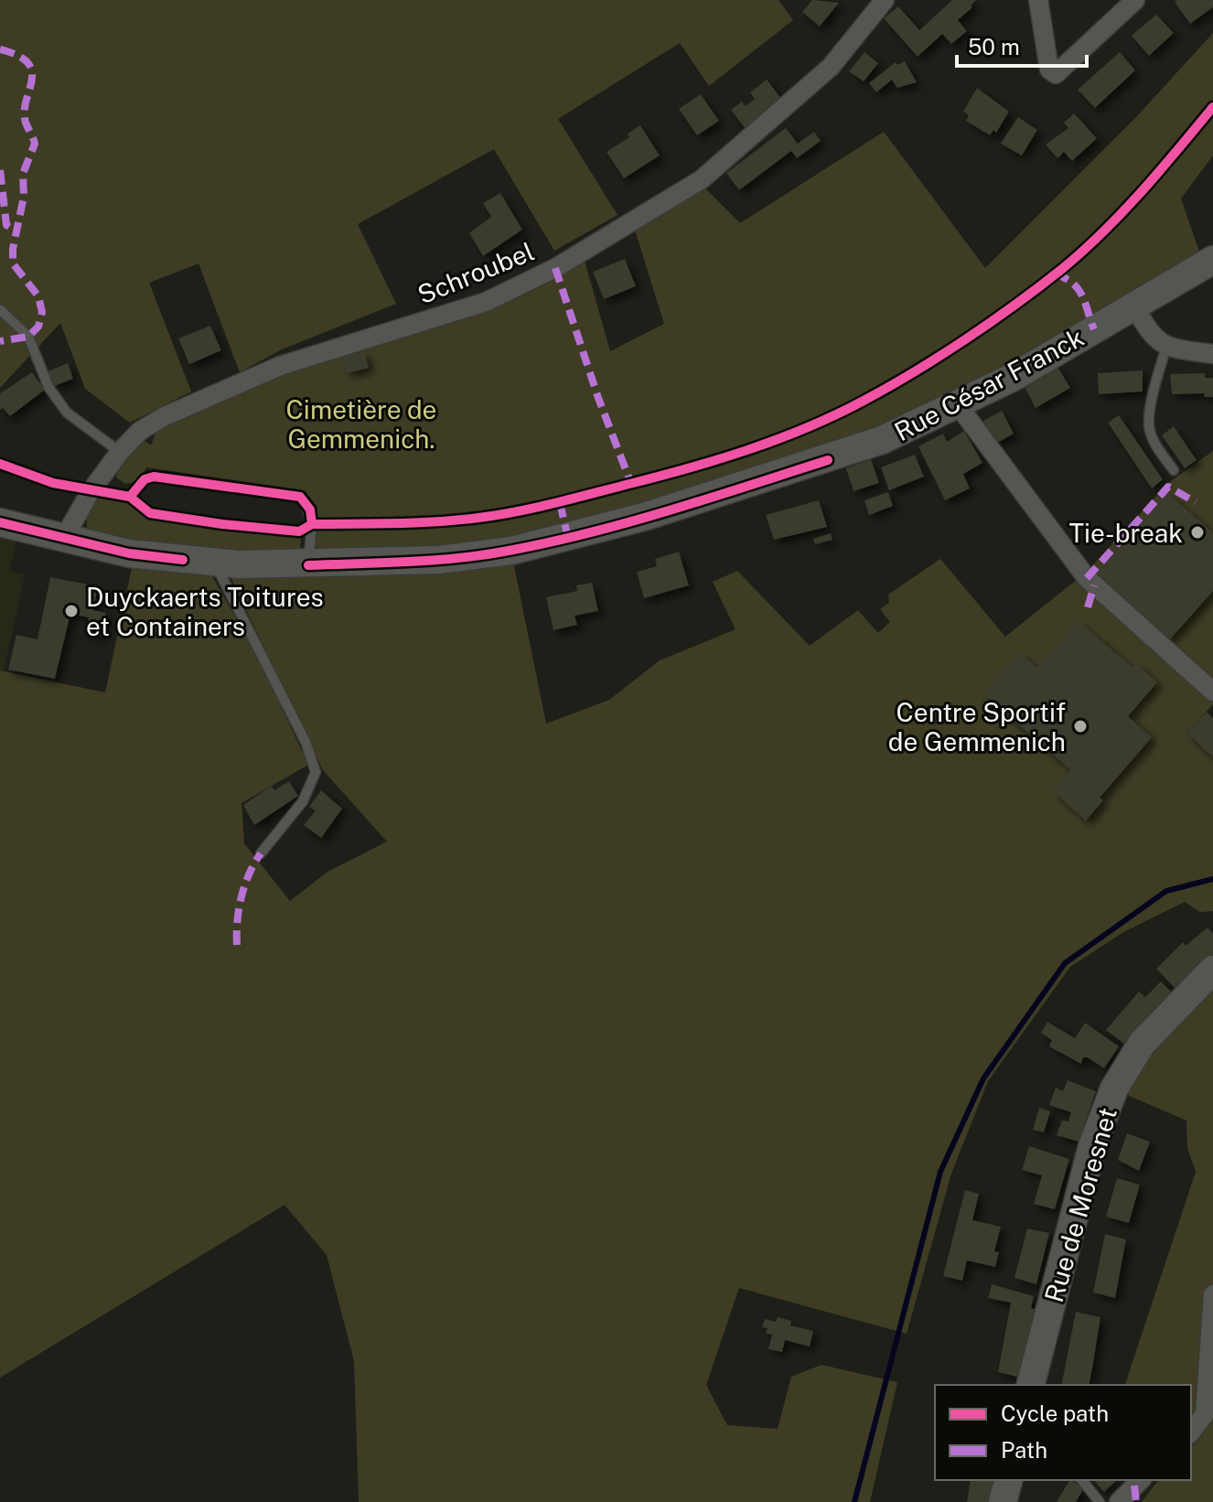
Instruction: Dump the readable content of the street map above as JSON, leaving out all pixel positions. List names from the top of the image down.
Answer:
{
  "streets": {
    "main road": ["Rue César Franck", "Rue de Moresnet"],
    "street": ["Schroubel"]
  },
  "crossings": [
    ["Schroubel", "Rue César Franck"]
  ],
  "parks": ["Cimetière de Gemmenich."],
  "places": ["Tie-break", "Duyckaerts Toitures et Containers", "Centre Sportif de Gemmenich"],
  "legend": ["Cycle path", "Path"],
  "scale_bar": "50 m"
}
